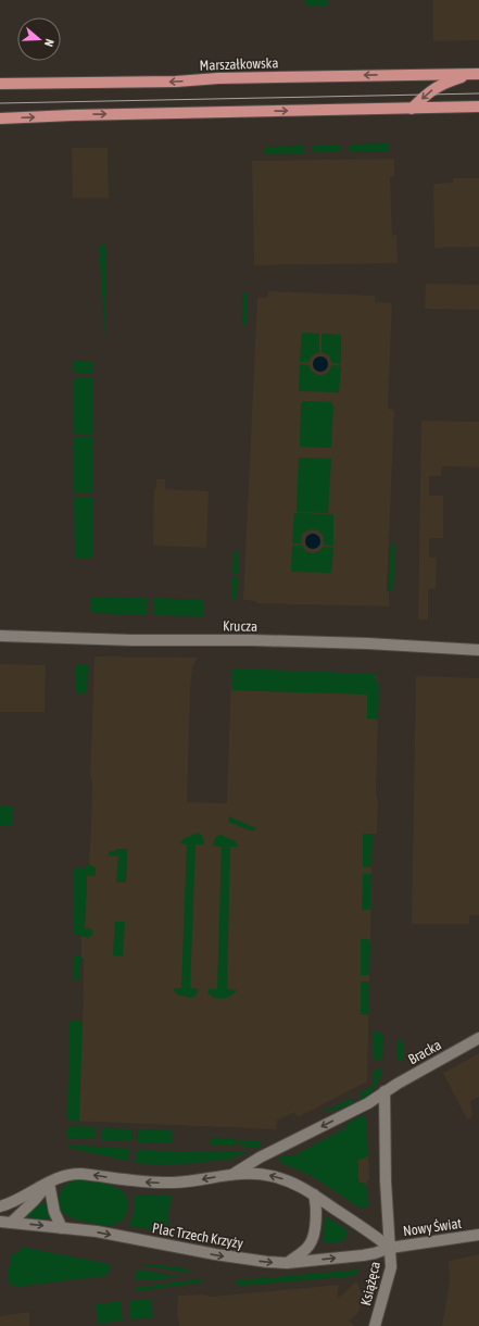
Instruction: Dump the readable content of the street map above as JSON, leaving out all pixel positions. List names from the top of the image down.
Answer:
{
  "streets": {
    "main road": ["Marszałkowska"],
    "street": [
      "Krucza",
      "Bracka",
      "Nowy Świat",
      "Plac Trzech Krzyży",
      "Książęca"
    ]
  },
  "crossings": [
    ["Nowy Świat", "Plac Trzech Krzyży"],
    ["Nowy Świat", "Książęca"],
    ["Plac Trzech Krzyży", "Książęca"]
  ],
  "north": "right"
}
